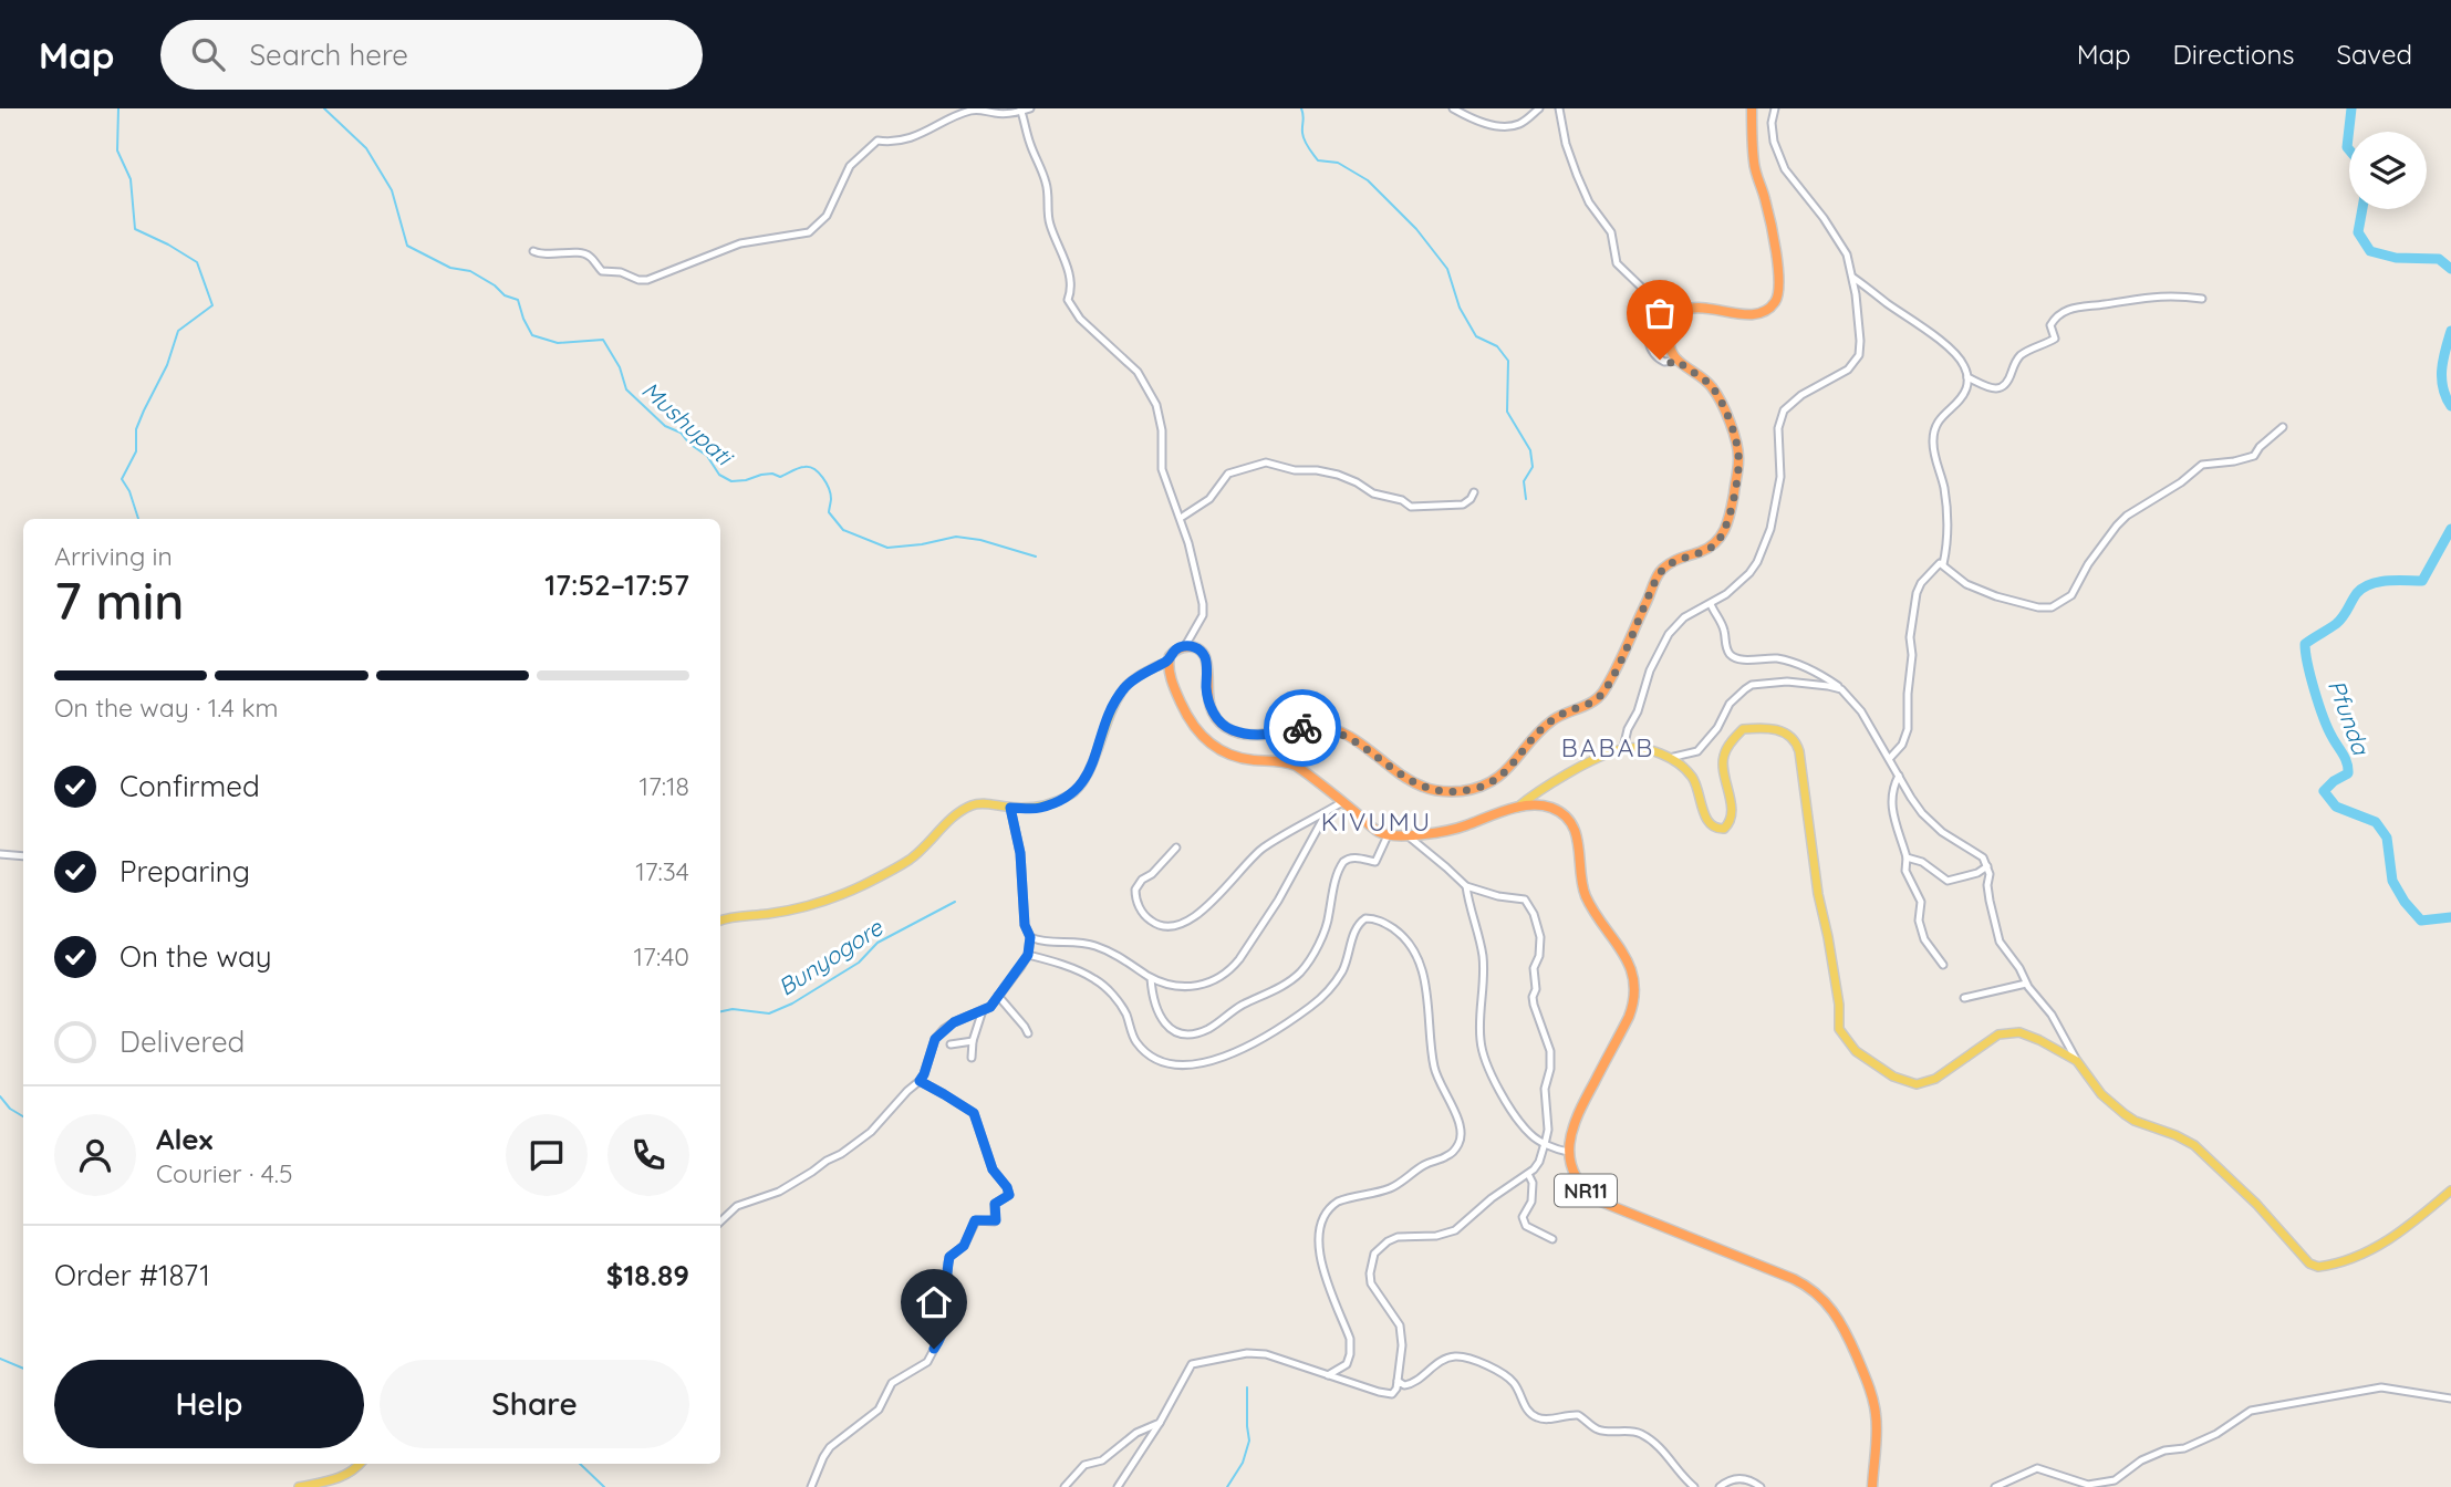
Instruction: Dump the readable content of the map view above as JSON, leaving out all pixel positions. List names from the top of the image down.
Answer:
{
  "streets": {
    "highway": ["NR11"]
  },
  "districts": ["BABAB", "KIVUMU"],
  "water": ["Mushupati", "Pfunda", "Bunyogore"],
  "page": {
    "header": "Map",
    "search": "Search here",
    "nav": ["Map", "Directions", "Saved"],
    "heading": ["7 min", "Arriving in", "17:52–17:57"],
    "panel": [
      "Alex",
      "Courier · 4.5",
      "Order #1871",
      "$18.89"
    ],
    "bar": "On the way · 1.4 km",
    "list": [
      ["Confirmed", "17:18"],
      ["Preparing", "17:34"],
      ["On the way", "17:40"],
      "Delivered"
    ],
    "buttons": ["Help", "Share"]
  }
}
